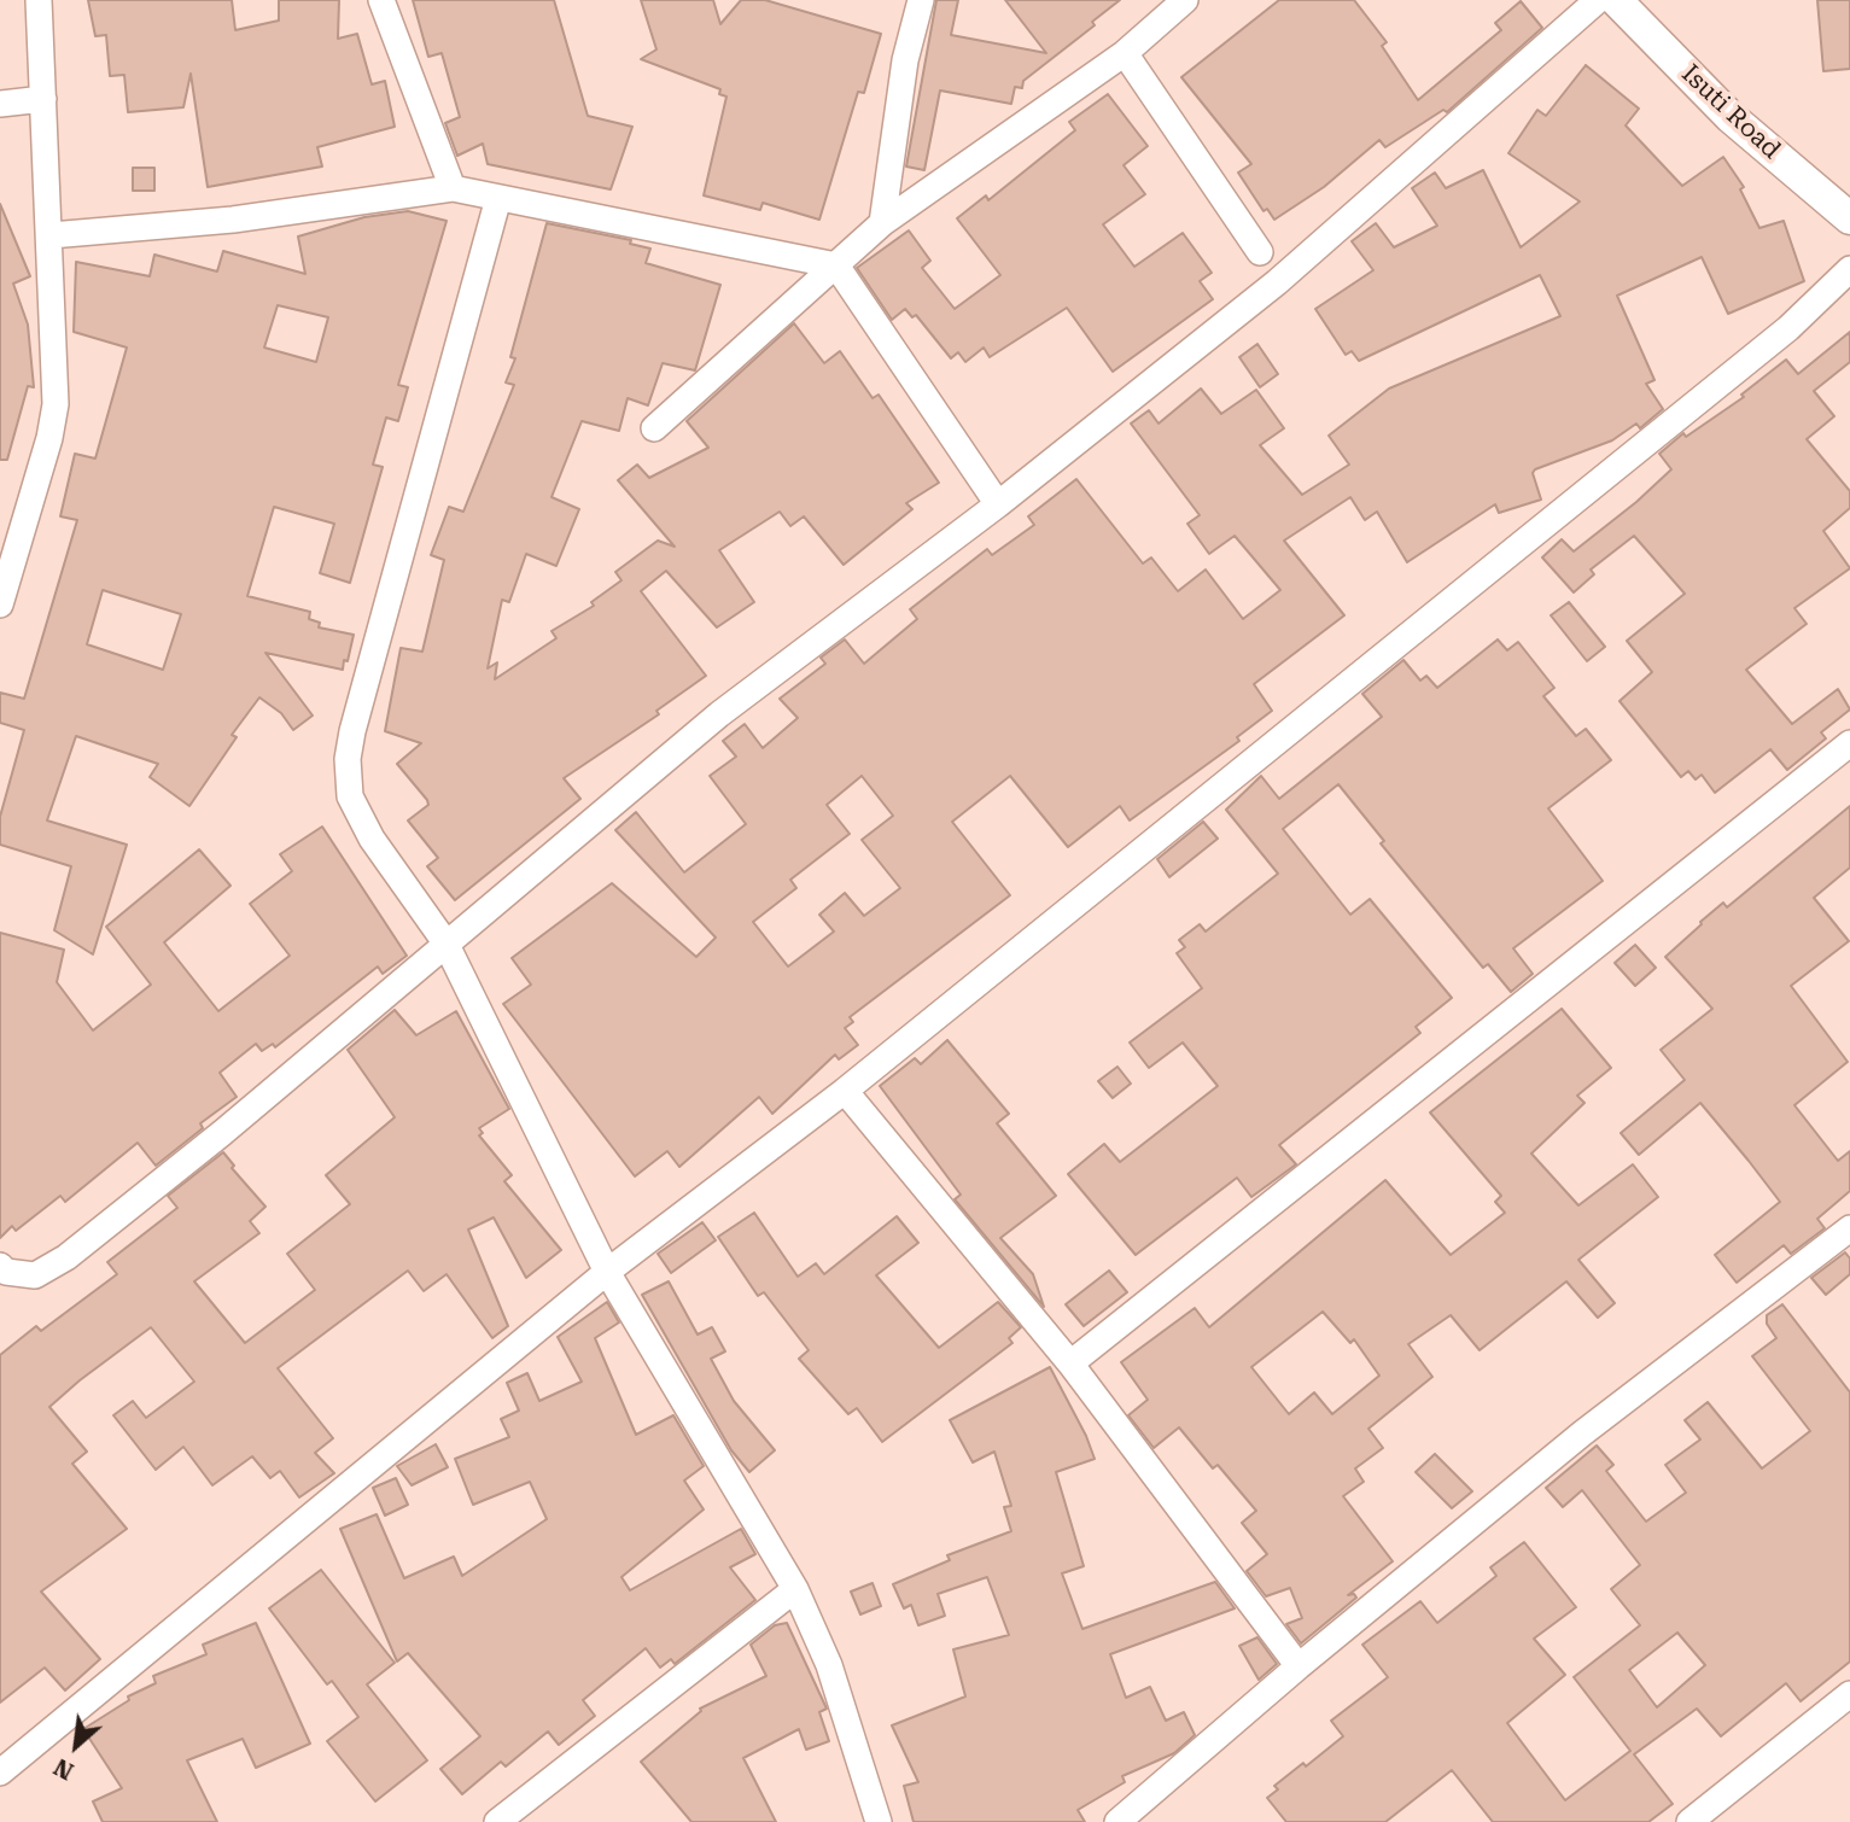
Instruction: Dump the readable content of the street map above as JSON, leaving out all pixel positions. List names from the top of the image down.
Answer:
{
  "streets": {
    "street": ["Isuti Road"]
  },
  "north": "bottom left"
}
